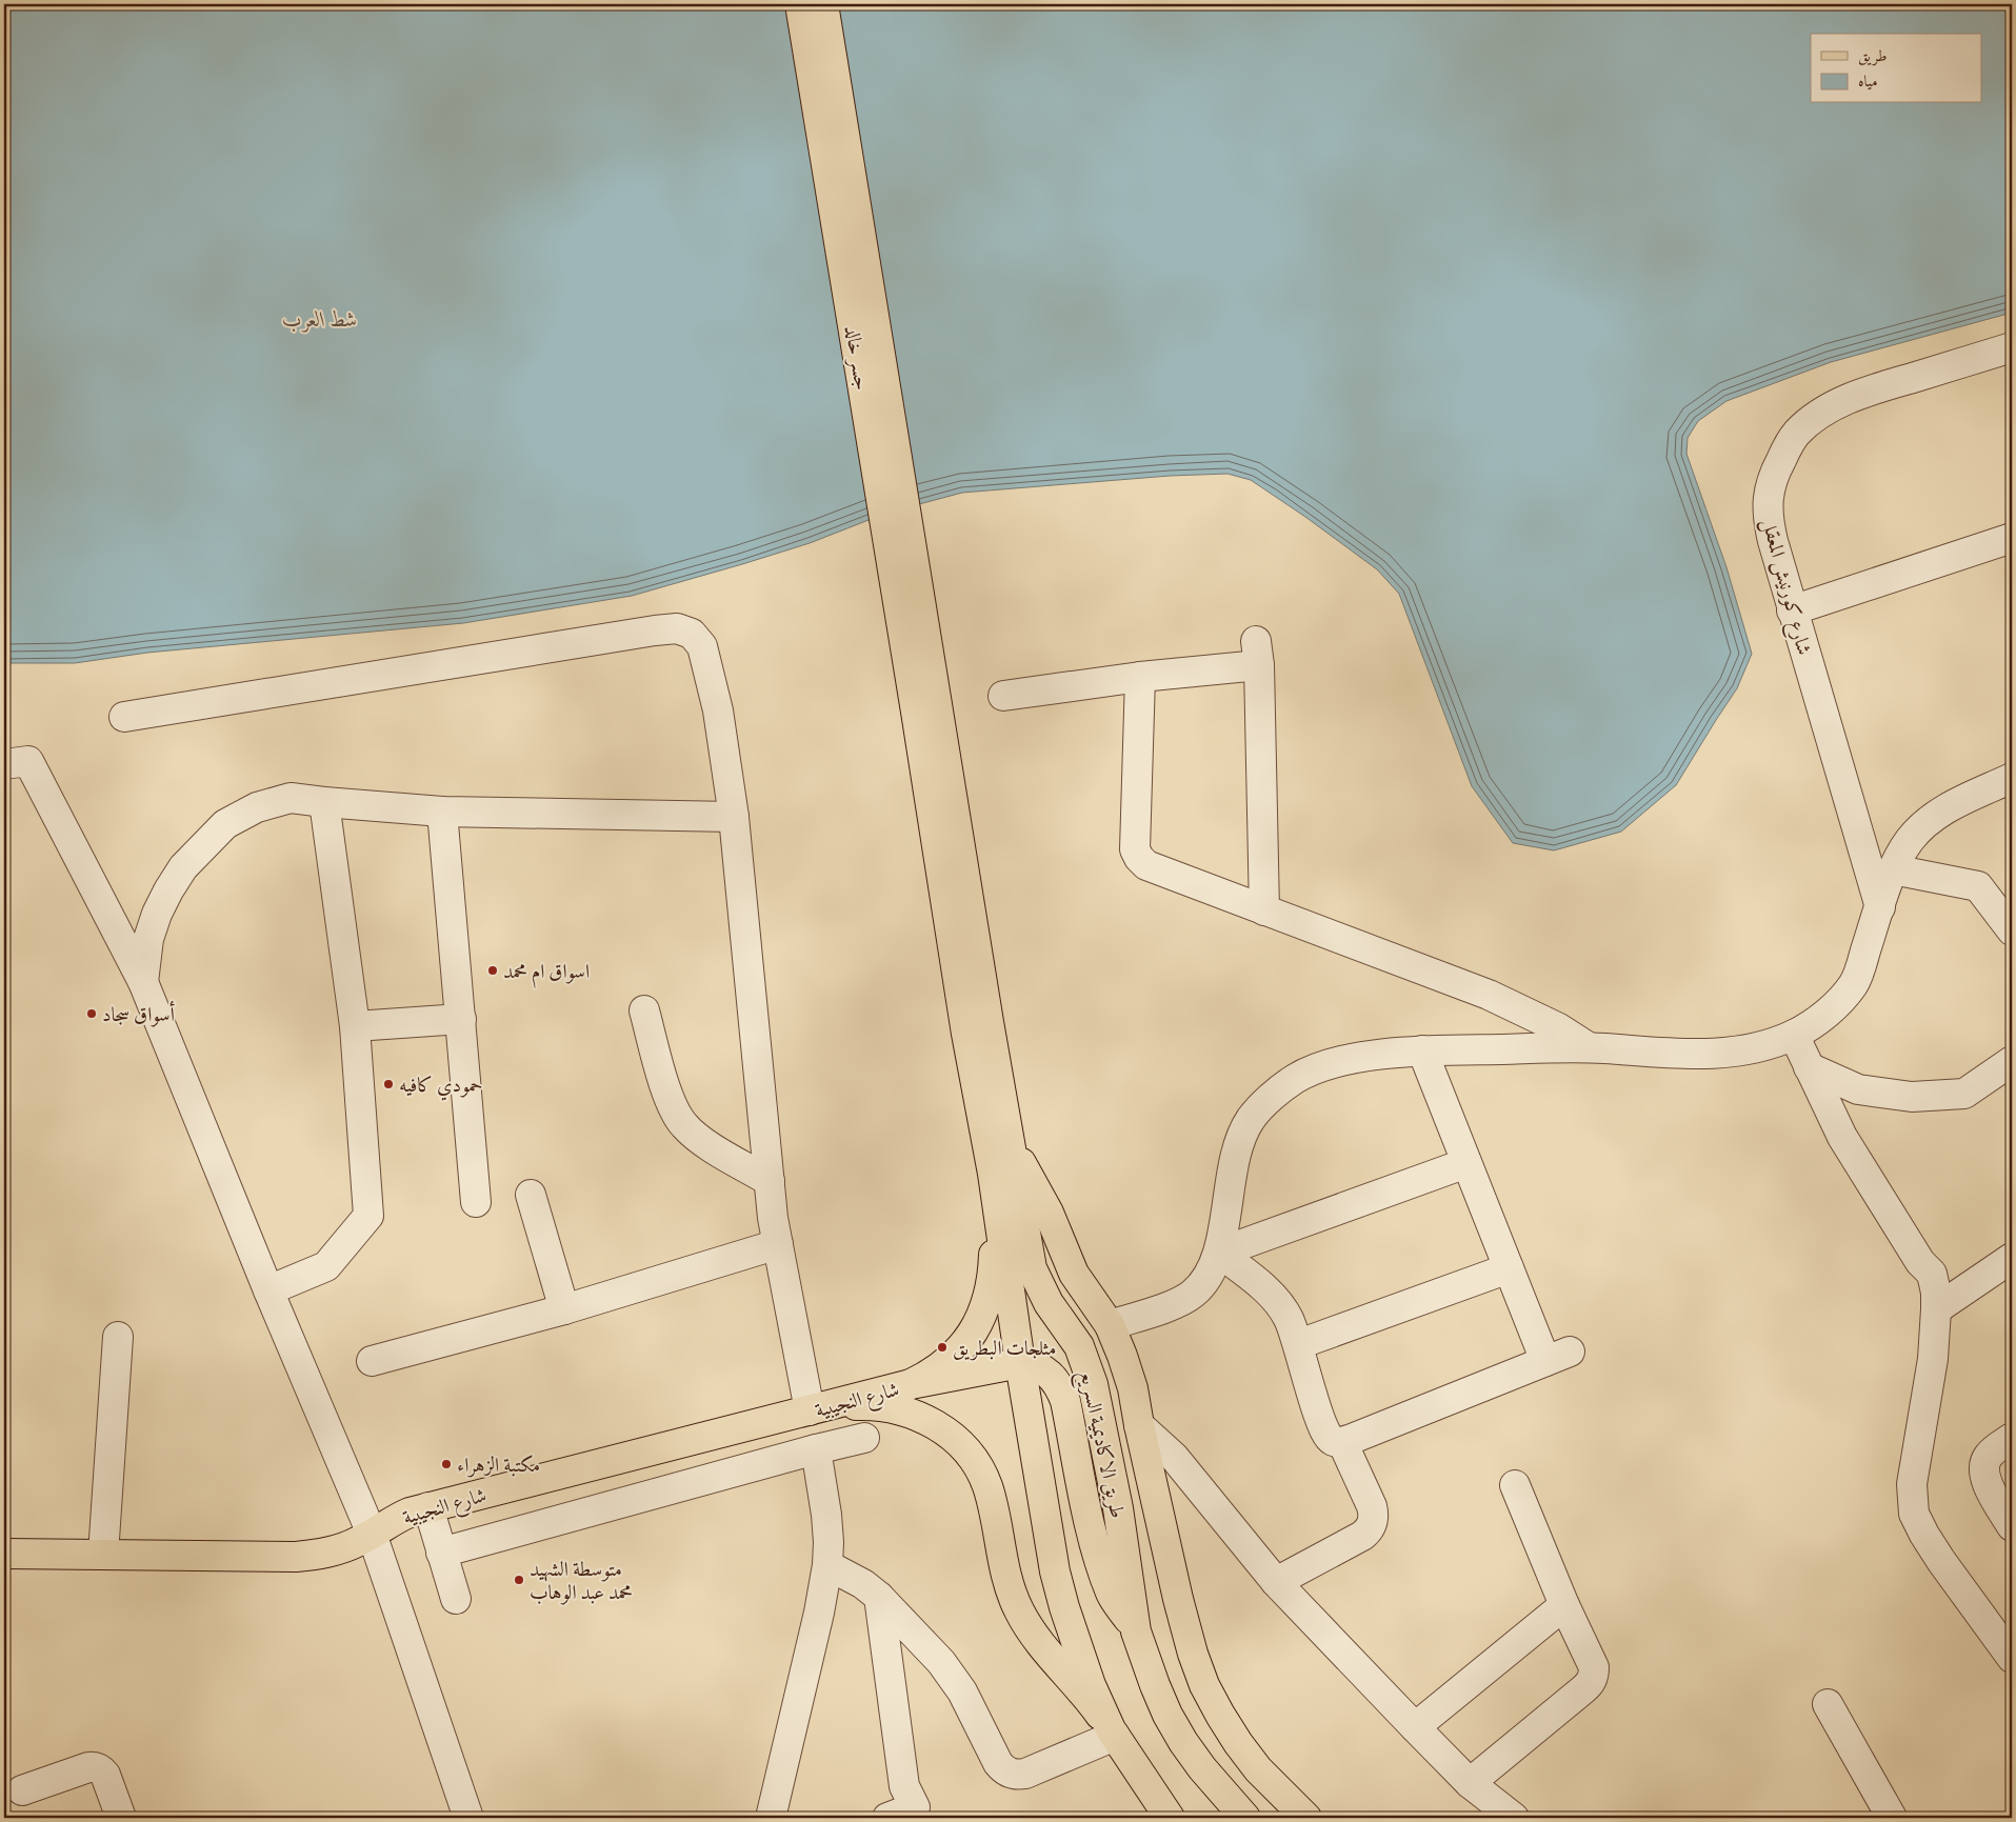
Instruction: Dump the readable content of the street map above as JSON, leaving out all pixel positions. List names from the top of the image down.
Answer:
{
  "streets": {
    "main road": ["جسر خالد", "شارع النجيبية", "طريق الاكاديمية السريع"],
    "street": ["شارع كورنيش المعقل"]
  },
  "water": ["شط العرب"],
  "places": [
    "اسواق ام محمد",
    "أسواق سجاد",
    "حمودي كافيه",
    "مثلجات البطريق",
    "مكتبة الزهراء",
    "متوسطة الشهيد محمد عبد الوهاب"
  ],
  "legend": ["طريق", "مياه"]
}
